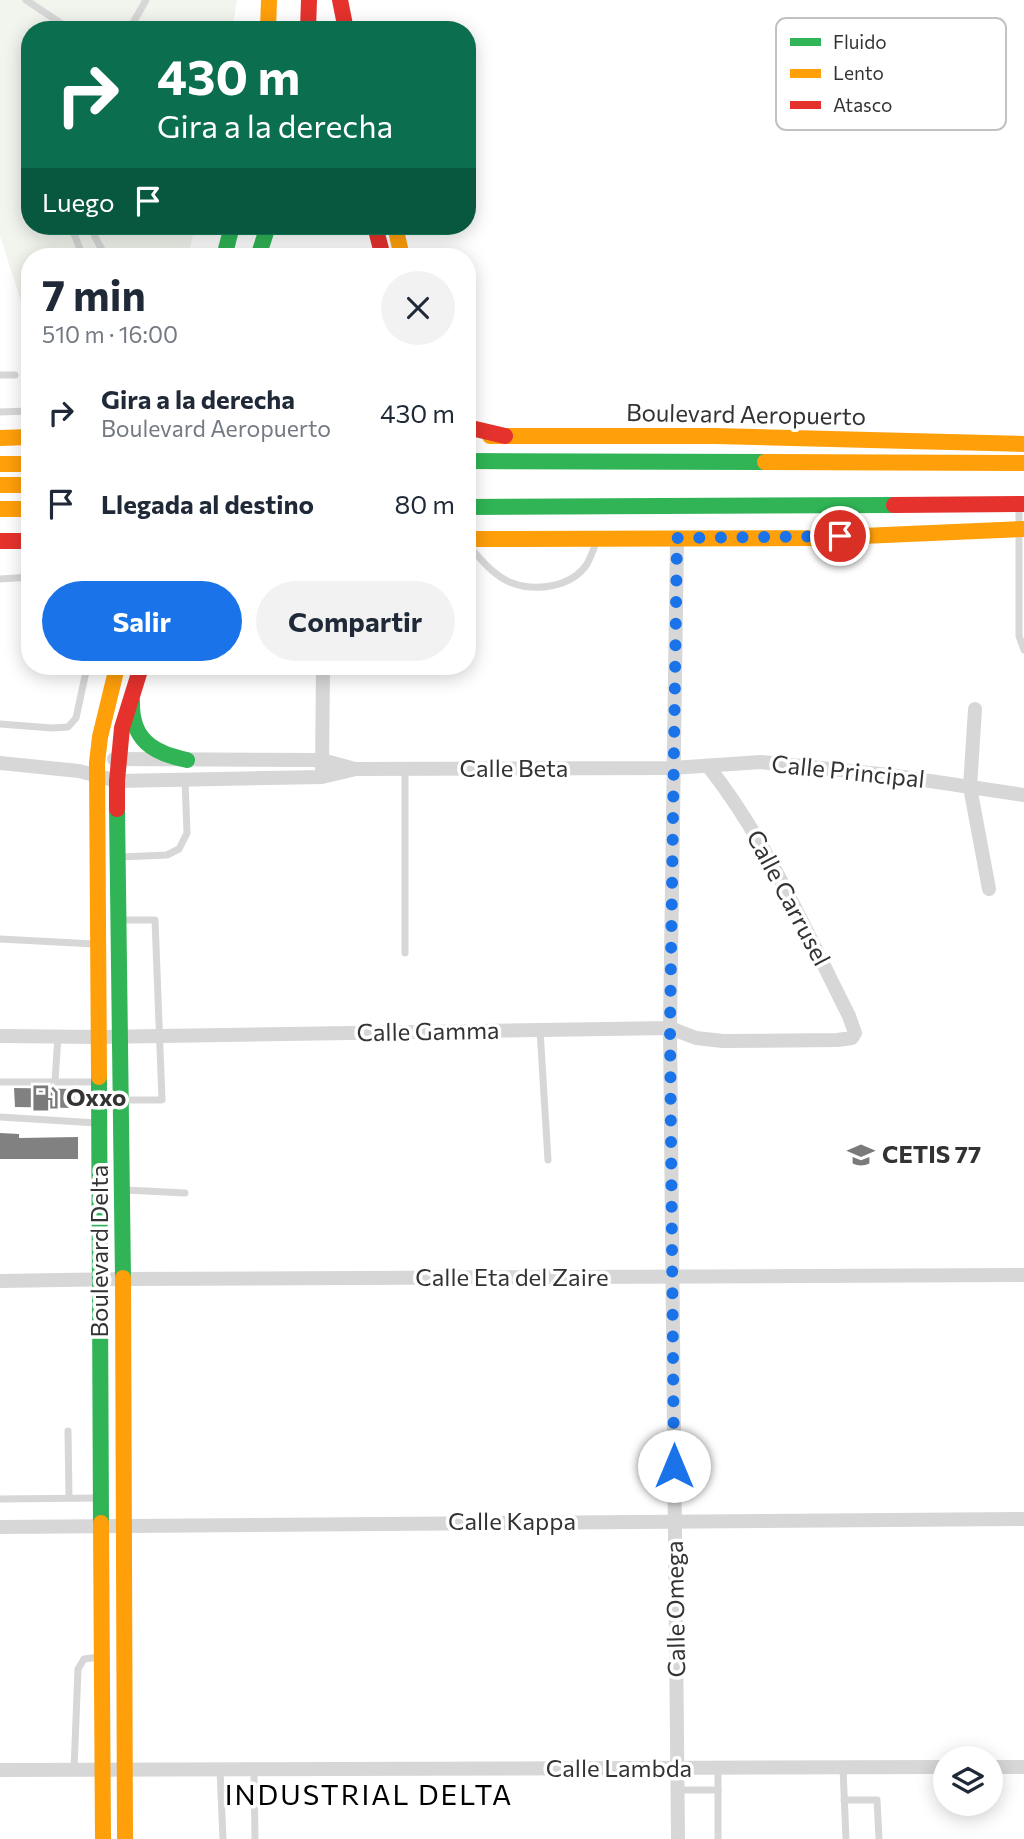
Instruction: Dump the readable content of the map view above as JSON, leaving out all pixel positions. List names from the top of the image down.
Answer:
{
  "streets": {
    "main road": ["Boulevard Aeropuerto", "Boulevard Delta"],
    "street": [
      "Calle Beta",
      "Calle Principal",
      "Calle Carrusel",
      "Calle Gamma",
      "Calle Eta del Zaire",
      "Calle Kappa",
      "Calle Omega",
      "Calle Lambda"
    ]
  },
  "crossings": [
    ["Calle Beta", "Calle Principal"],
    ["Calle Beta", "Boulevard Delta"],
    ["Calle Beta", "Calle Omega"],
    ["Calle Principal", "Calle Carrusel"],
    ["Calle Principal", "Calle Omega"],
    ["Calle Carrusel", "Calle Gamma"],
    ["Calle Gamma", "Boulevard Delta"],
    ["Calle Gamma", "Calle Omega"],
    ["Boulevard Delta", "Calle Eta del Zaire"],
    ["Boulevard Delta", "Calle Kappa"],
    ["Boulevard Delta", "Calle Lambda"],
    ["Calle Eta del Zaire", "Calle Omega"],
    ["Calle Kappa", "Calle Omega"],
    ["Calle Omega", "Calle Lambda"]
  ],
  "districts": ["INDUSTRIAL DELTA"],
  "places": {
    "fuel station": ["Oxxo"],
    "school or university": ["CETIS 77"]
  },
  "legend": ["Fluido", "Lento", "Atasco"],
  "page": {
    "turn": ["430 m", "Gira a la derecha"],
    "then": "Luego",
    "heading": ["7 min", "510 m · 16:00"],
    "list": [
      {
        "name": "Gira a la derecha",
        "note": "Boulevard Aeropuerto",
        "value": "430 m"
      },
      {
        "name": "Llegada al destino",
        "value": "80 m"
      }
    ],
    "buttons": ["Salir", "Compartir"]
  }
}
